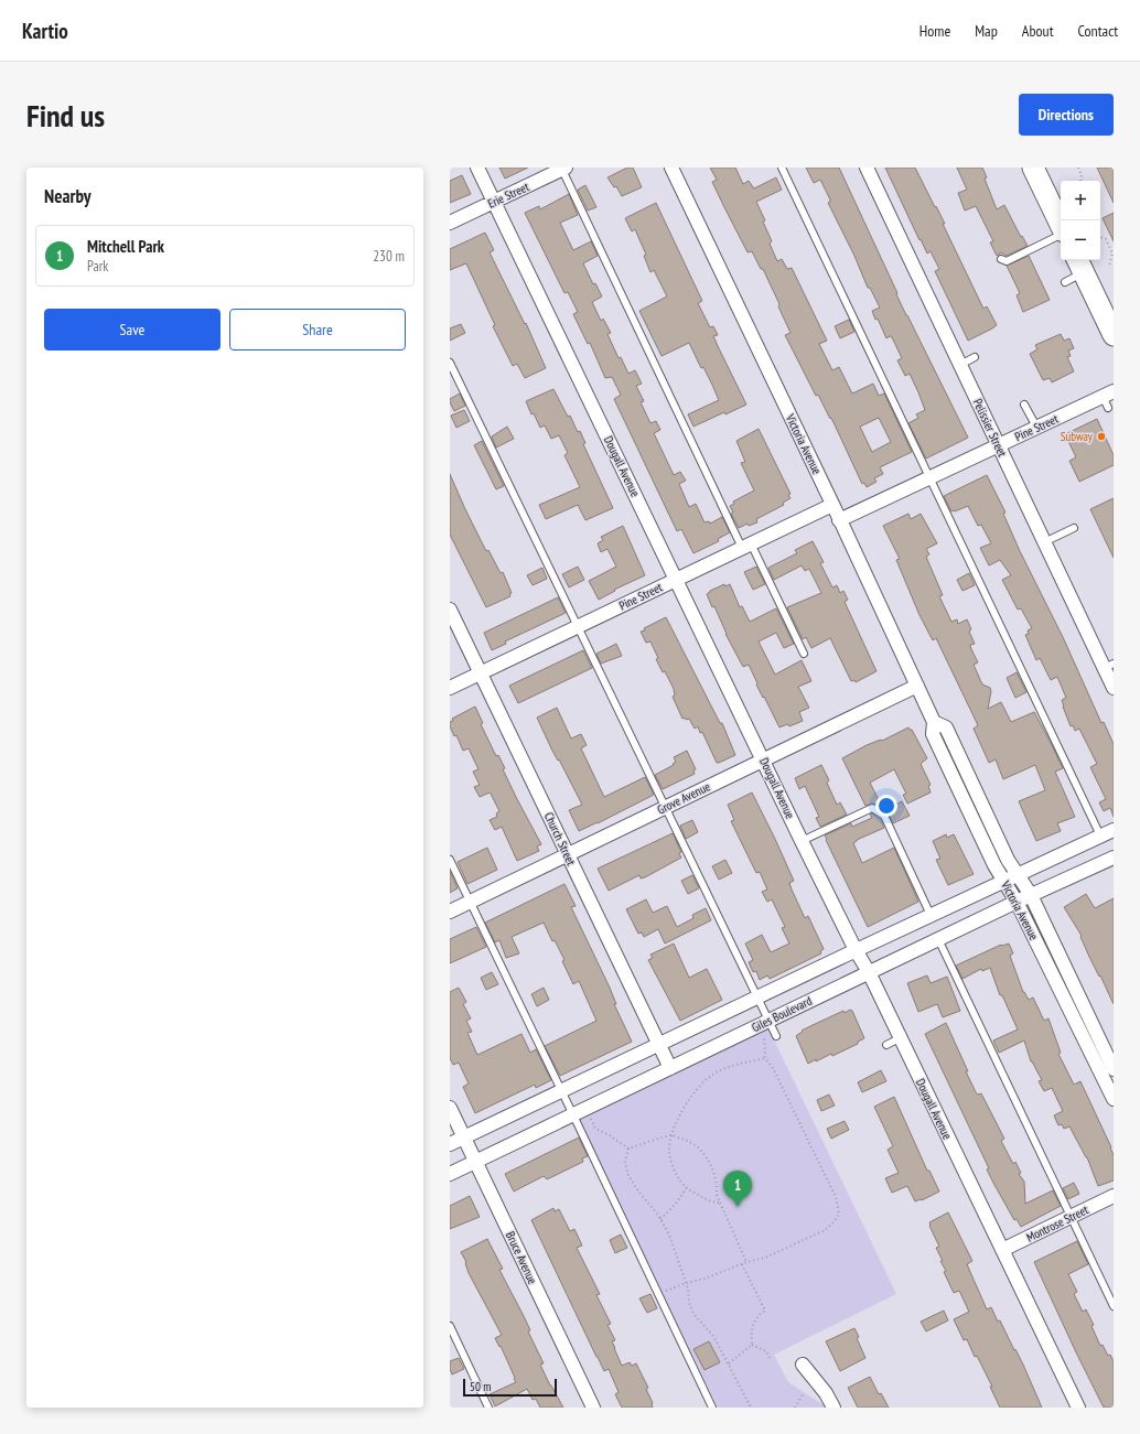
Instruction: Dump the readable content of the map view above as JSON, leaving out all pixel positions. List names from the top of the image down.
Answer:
{
  "streets": {
    "street": [
      "Erie Street",
      "Pelissier Street",
      "Pine Street",
      "Victoria Avenue",
      "Dougall Avenue",
      "Grove Avenue",
      "Church Street",
      "Giles Boulevard",
      "Montrose Street",
      "Bruce Avenue"
    ]
  },
  "crossings": [
    ["Erie Street", "Dougall Avenue"],
    ["Pelissier Street", "Pine Street"],
    ["Pine Street", "Victoria Avenue"],
    ["Pine Street", "Dougall Avenue"],
    ["Pine Street", "Church Street"],
    ["Victoria Avenue", "Grove Avenue"],
    ["Victoria Avenue", "Giles Boulevard"],
    ["Dougall Avenue", "Grove Avenue"],
    ["Dougall Avenue", "Giles Boulevard"],
    ["Dougall Avenue", "Montrose Street"],
    ["Grove Avenue", "Church Street"],
    ["Church Street", "Giles Boulevard"],
    ["Giles Boulevard", "Bruce Avenue"]
  ],
  "places": ["Subway"],
  "scale_bar": "50 m",
  "page": {
    "header": "Kartio",
    "nav": [
      "Home",
      "Map",
      "About",
      "Contact"
    ],
    "buttons": [
      "Directions",
      ["Save", "Share"]
    ],
    "title": "Find us",
    "heading": "Nearby",
    "map_buttons": ["+", "−"],
    "list": [
      {
        "mark": "1",
        "name": "Mitchell Park",
        "note": "Park",
        "value": "230 m"
      }
    ],
    "pins": "1",
    "scale": "50 m"
  }
}
